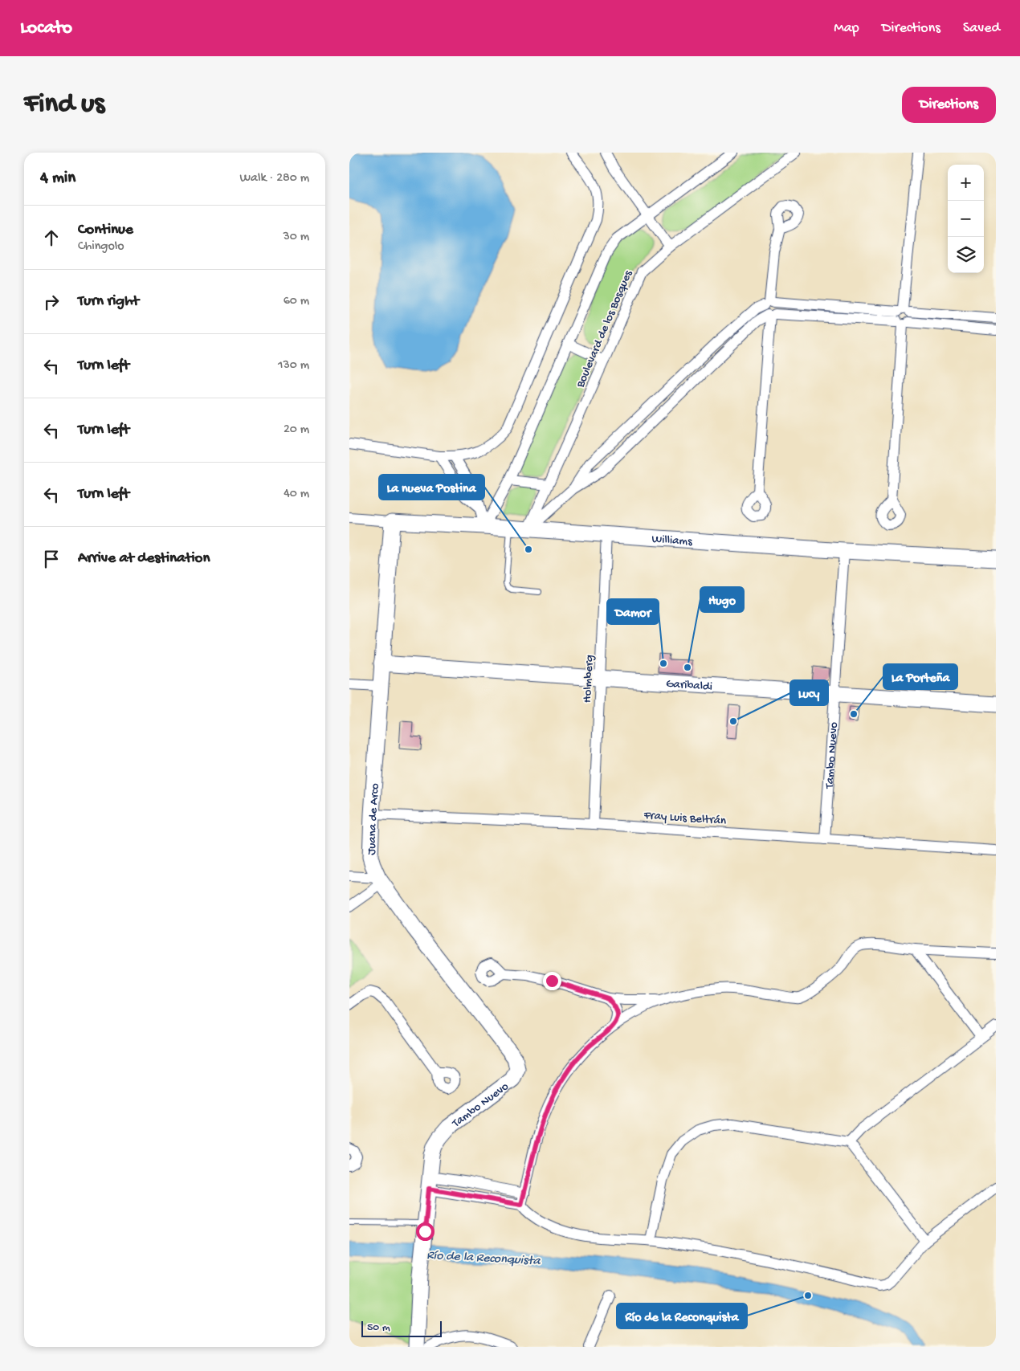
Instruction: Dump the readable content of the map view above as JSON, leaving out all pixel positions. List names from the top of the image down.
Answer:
{
  "streets": {
    "street": [
      "Boulevard de los Bosques",
      "Williams",
      "Holmberg",
      "Garibaldi",
      "Tambo Nuevo",
      "Fray Luis Beltrán",
      "Juana de Arco"
    ]
  },
  "crossings": [
    ["Boulevard de los Bosques", "Williams"],
    ["Williams", "Holmberg"],
    ["Williams", "Tambo Nuevo"],
    ["Williams", "Juana de Arco"],
    ["Holmberg", "Garibaldi"],
    ["Holmberg", "Fray Luis Beltrán"],
    ["Garibaldi", "Tambo Nuevo"],
    ["Garibaldi", "Juana de Arco"],
    ["Tambo Nuevo", "Fray Luis Beltrán"],
    ["Tambo Nuevo", "Juana de Arco"],
    ["Fray Luis Beltrán", "Juana de Arco"]
  ],
  "water": ["Río de la Reconquista"],
  "places": [
    "La nueva Postina",
    "Damor",
    "Hugo",
    "La Porteña",
    "Lucy",
    "Río de la Reconquista"
  ],
  "scale_bar": "50 m",
  "page": {
    "header": "Locato",
    "nav": ["Map", "Directions", "Saved"],
    "buttons": "Directions",
    "title": "Find us",
    "heading": ["4 min", "Walk · 280 m"],
    "map_buttons": ["+", "−"],
    "list": [
      ["Continue", "Chingolo", "30 m"],
      ["Turn right", "60 m"],
      ["Turn left", "130 m"],
      ["Turn left", "20 m"],
      ["Turn left", "40 m"],
      "Arrive at destination"
    ],
    "scale": "50 m"
  }
}
